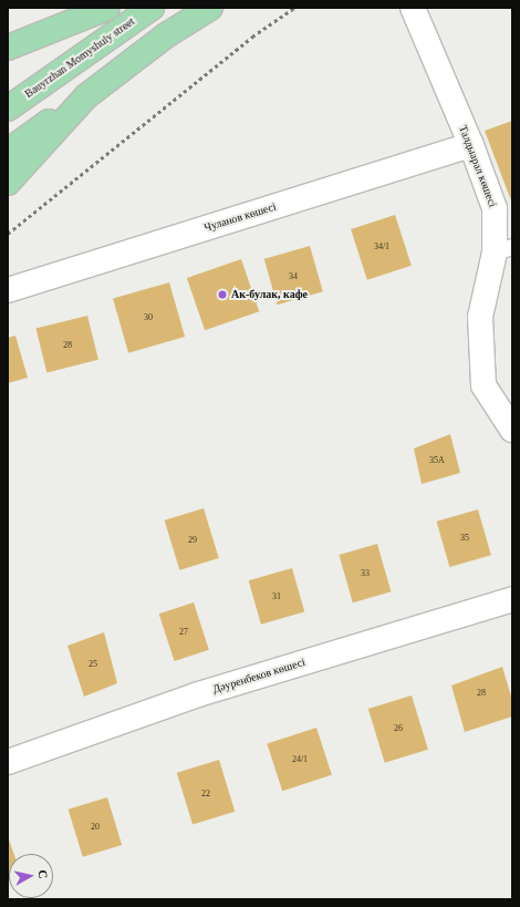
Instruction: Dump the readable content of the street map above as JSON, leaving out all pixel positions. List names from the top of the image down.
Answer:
{
  "streets": {
    "main road": ["Bauyrzhan Momyshuly street"],
    "street": ["Талдыарал көшесі", "Чуланов көшесі", "Дәуренбеков көшесі"]
  },
  "crossings": [
    ["Талдыарал көшесі", "Чуланов көшесі"]
  ],
  "places": ["Ак-булак, кафе"],
  "house_numbers": [
    "34/1",
    "34",
    "30",
    "28",
    "35А",
    "35",
    "29",
    "33",
    "31",
    "27",
    "25",
    "28",
    "26",
    "24/1",
    "22",
    "20"
  ],
  "north": "right"
}
